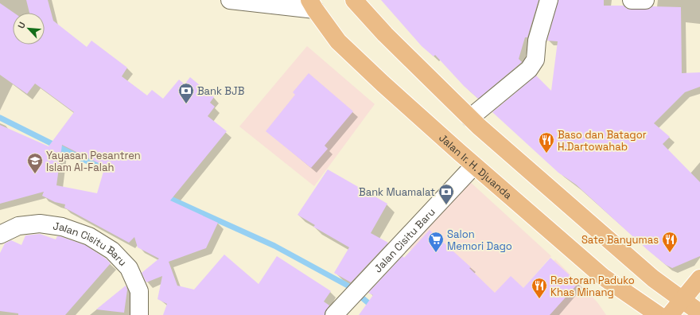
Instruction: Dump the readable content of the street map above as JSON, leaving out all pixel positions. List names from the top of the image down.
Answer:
{
  "streets": {
    "main road": ["Jalan Ir. H. Djuanda"],
    "street": ["Jalan Cisitu Baru"]
  },
  "crossings": [
    ["Jalan Ir. H. Djuanda", "Jalan Cisitu Baru"]
  ],
  "places": {
    "bank": ["Bank BJB", "Bank Muamalat"],
    "restaurant": ["Baso dan Batagor H.Dartowahab", "Sate Banyumas", "Restoran Paduko Khas Minang"],
    "school or university": ["Yayasan Pesantren Islam Al-Falah"],
    "supermarket": ["Salon Memori Dago"]
  },
  "north": "top left"
}
